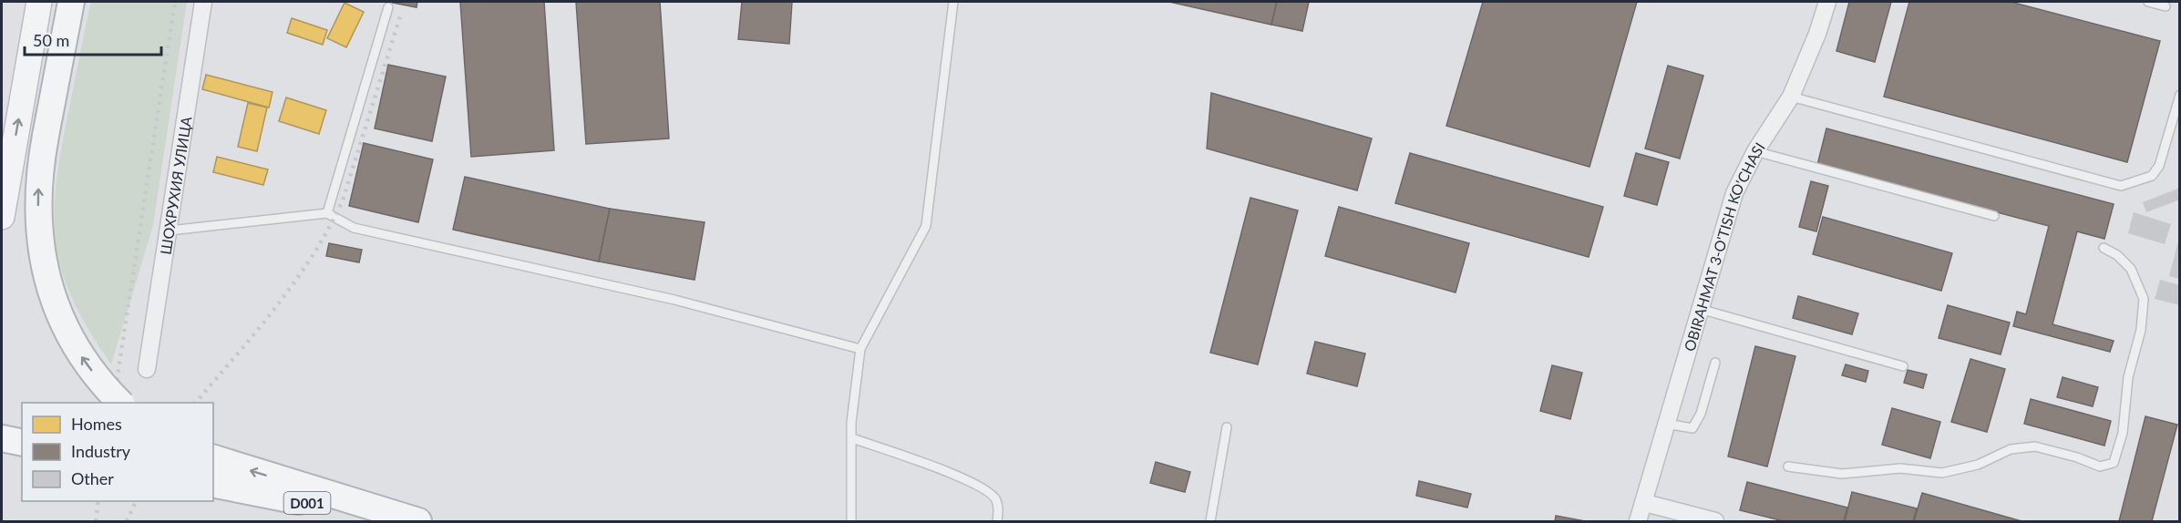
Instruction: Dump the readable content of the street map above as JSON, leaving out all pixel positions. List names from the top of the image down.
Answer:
{
  "streets": {
    "highway": ["D001"],
    "street": ["ШОХРУХИЯ УЛИЦА", "OBIRAHMAT 3-O'TISH KO'CHASI"]
  },
  "legend": ["Homes", "Industry", "Other"],
  "scale_bar": "50 m"
}
